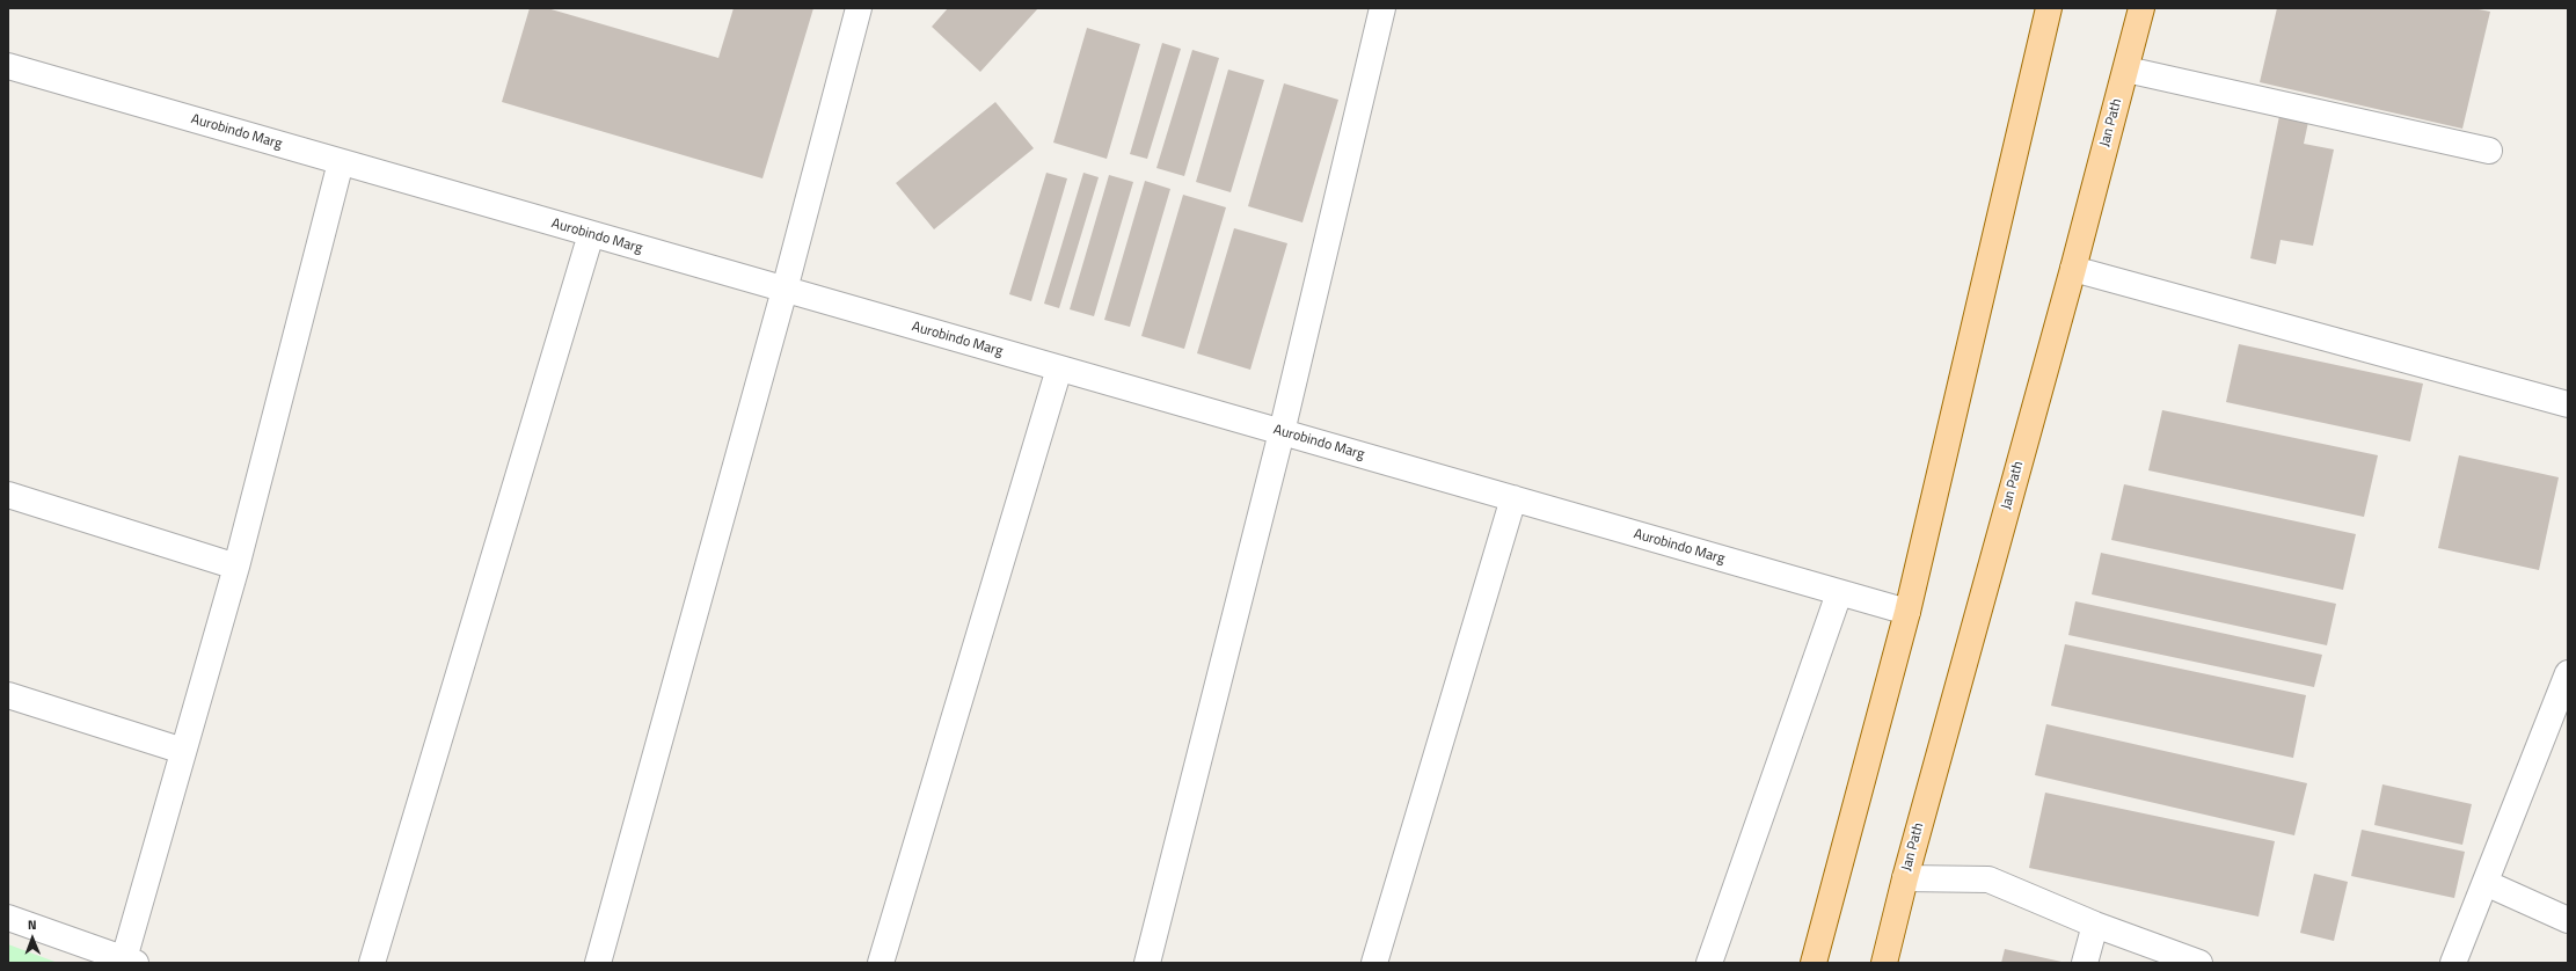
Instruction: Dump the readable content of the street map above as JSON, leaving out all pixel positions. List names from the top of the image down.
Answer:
{
  "streets": {
    "main road": ["Jan Path"],
    "street": ["Aurobindo Marg"]
  },
  "north": "top"
}
